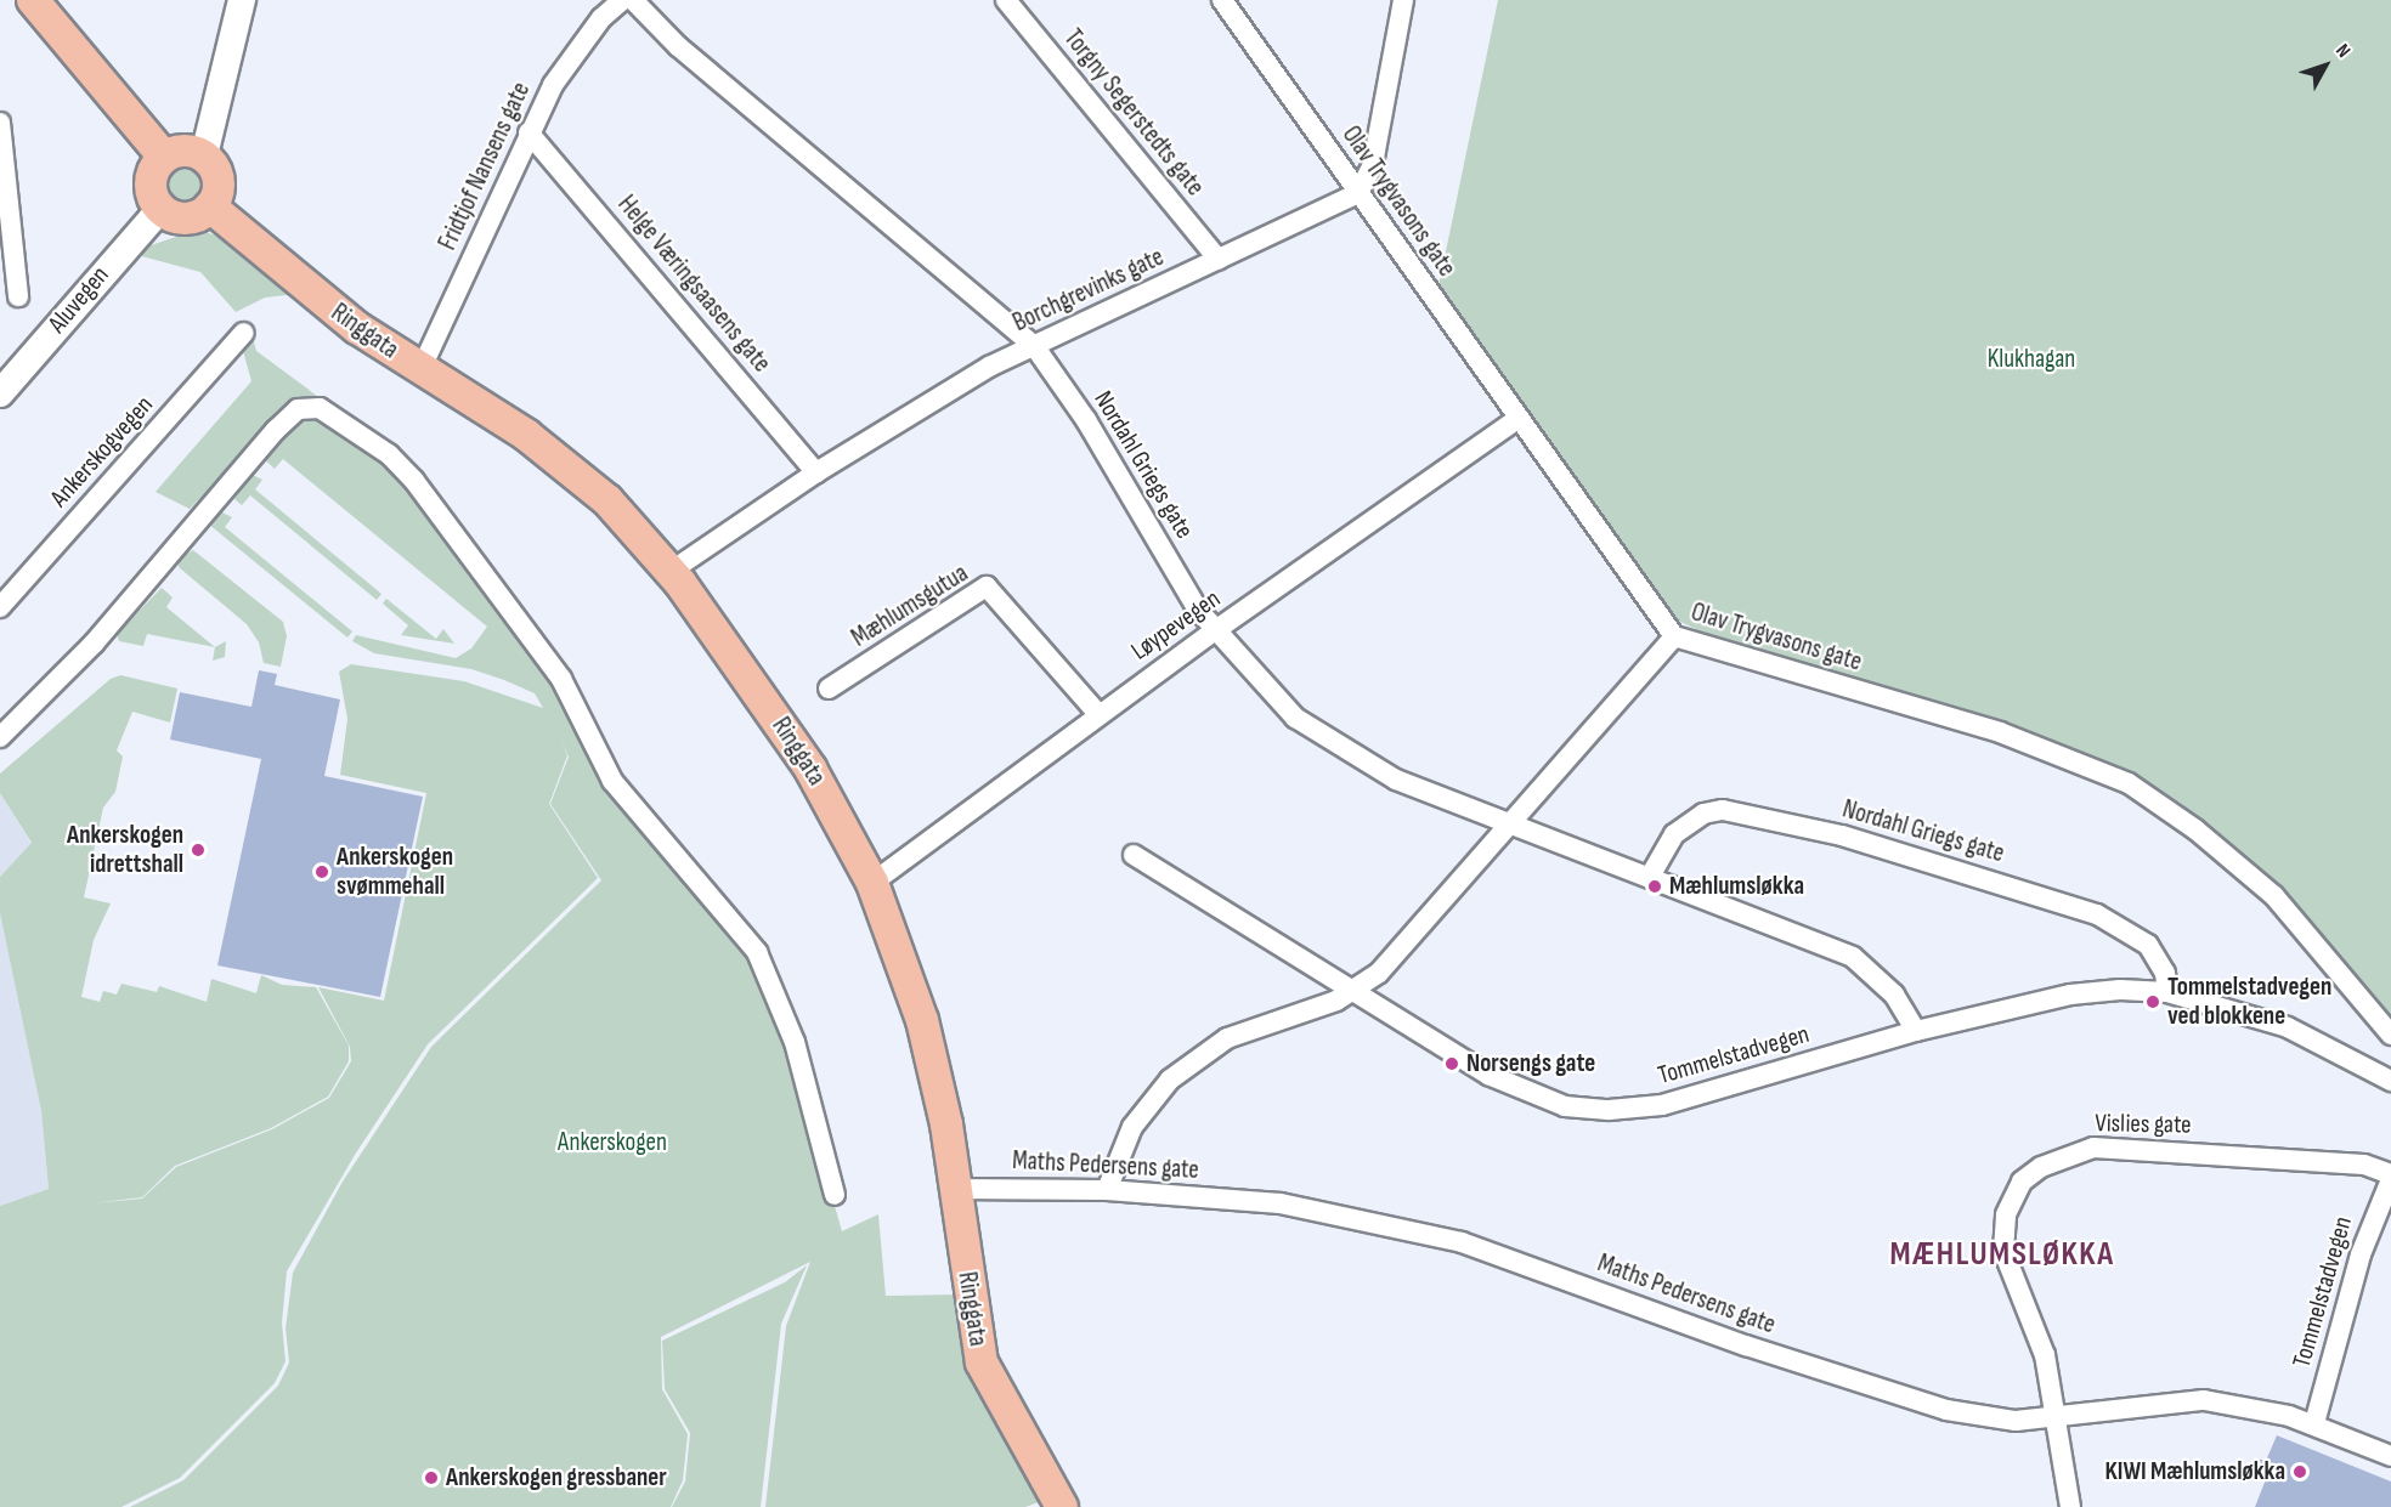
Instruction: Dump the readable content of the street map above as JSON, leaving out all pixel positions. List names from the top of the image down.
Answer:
{
  "streets": {
    "main road": ["Aluvegen", "Ringgata"],
    "street": [
      "Torgny Segerstedts gate",
      "Fridtjof Nansens gate",
      "Olav Trygvasons gate",
      "Helge Væringsaasens gate",
      "Borchgrevinks gate",
      "Ankerskogvegen",
      "Nordahl Griegs gate",
      "Mæhlumsgutua",
      "Løypevegen",
      "Tommelstadvegen",
      "Vislies gate",
      "Maths Pedersens gate"
    ]
  },
  "crossings": [
    ["Torgny Segerstedts gate", "Borchgrevinks gate"],
    ["Fridtjof Nansens gate", "Helge Væringsaasens gate"],
    ["Fridtjof Nansens gate", "Ringgata"],
    ["Olav Trygvasons gate", "Borchgrevinks gate"],
    ["Olav Trygvasons gate", "Løypevegen"],
    ["Helge Væringsaasens gate", "Borchgrevinks gate"],
    ["Borchgrevinks gate", "Nordahl Griegs gate"],
    ["Aluvegen", "Ringgata"],
    ["Ringgata", "Løypevegen"],
    ["Ringgata", "Maths Pedersens gate"],
    ["Nordahl Griegs gate", "Løypevegen"],
    ["Nordahl Griegs gate", "Tommelstadvegen"],
    ["Mæhlumsgutua", "Løypevegen"],
    ["Tommelstadvegen", "Vislies gate"],
    ["Tommelstadvegen", "Maths Pedersens gate"],
    ["Vislies gate", "Maths Pedersens gate"]
  ],
  "districts": ["MÆHLUMSLØKKA"],
  "parks": ["Klukhagan", "Ankerskogen"],
  "places": [
    "Ankerskogen idrettshall",
    "Ankerskogen svømmehall",
    "Mæhlumsløkka",
    "Tommelstadvegen ved blokkene",
    "Norsengs gate",
    "KIWI Mæhlumsløkka",
    "Ankerskogen gressbaner"
  ],
  "north": "top right"
}
